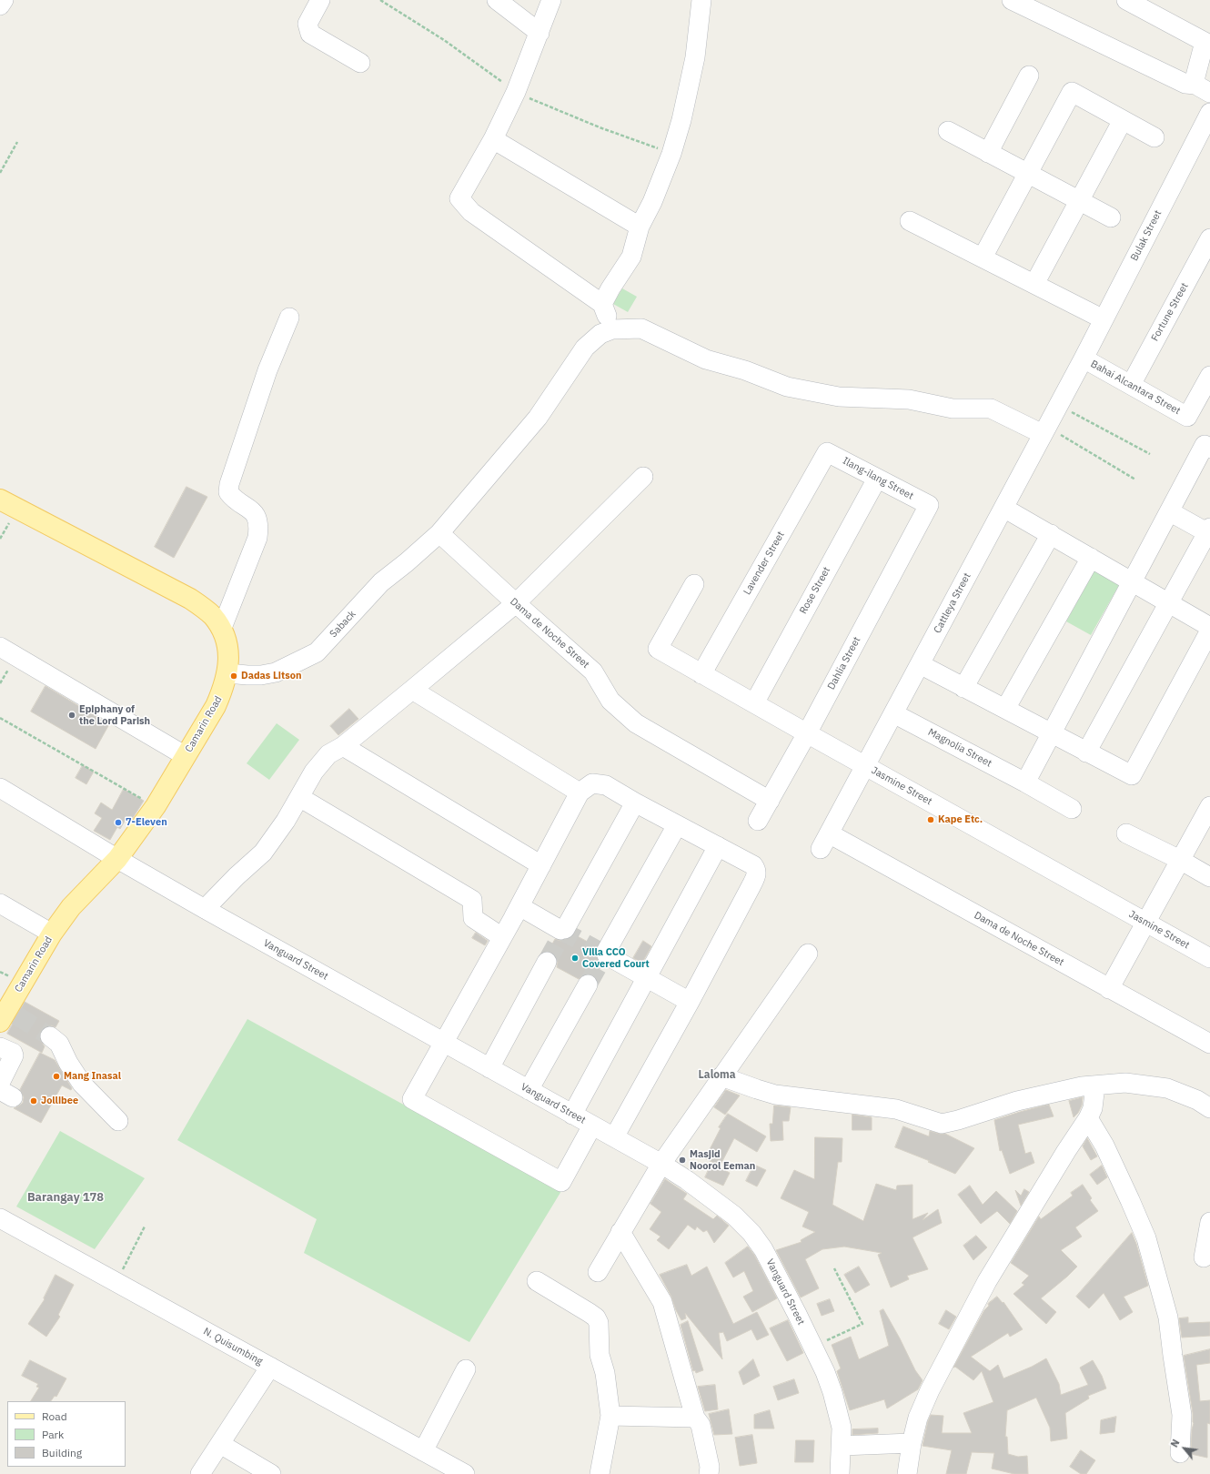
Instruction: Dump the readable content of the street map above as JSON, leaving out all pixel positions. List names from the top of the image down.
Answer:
{
  "streets": {
    "main road": ["Camarin Road"],
    "street": [
      "Bulak Street",
      "Fortune Street",
      "Bahai Alcantara Street",
      "Ilang-ilang Street",
      "Lavender Street",
      "Rose Street",
      "Cattleya Street",
      "Saback",
      "Dama de Noche Street",
      "Dahlia Street",
      "Magnolia Street",
      "Jasmine Street",
      "Vanguard Street",
      "N. Quisumbing"
    ]
  },
  "crossings": [
    ["Bulak Street", "Bahai Alcantara Street"],
    ["Bulak Street", "Cattleya Street"],
    ["Fortune Street", "Bahai Alcantara Street"],
    ["Bahai Alcantara Street", "Cattleya Street"],
    ["Ilang-ilang Street", "Lavender Street"],
    ["Ilang-ilang Street", "Rose Street"],
    ["Ilang-ilang Street", "Dahlia Street"],
    ["Lavender Street", "Jasmine Street"],
    ["Rose Street", "Jasmine Street"],
    ["Cattleya Street", "Dama de Noche Street"],
    ["Cattleya Street", "Magnolia Street"],
    ["Cattleya Street", "Jasmine Street"],
    ["Saback", "Dama de Noche Street"],
    ["Saback", "Camarin Road"],
    ["Dama de Noche Street", "Dahlia Street"],
    ["Dahlia Street", "Jasmine Street"],
    ["Camarin Road", "Vanguard Street"]
  ],
  "districts": ["Laloma", "Barangay 178"],
  "places": [
    "Dadas Litson",
    "Epiphany of the Lord Parish",
    "Kape Etc.",
    "7-Eleven",
    "Villa CCO Covered Court",
    "Mang Inasal",
    "Jollibee",
    "Masjid Noorol Eeman"
  ],
  "legend": ["Road", "Park", "Building"],
  "north": "top left"
}
